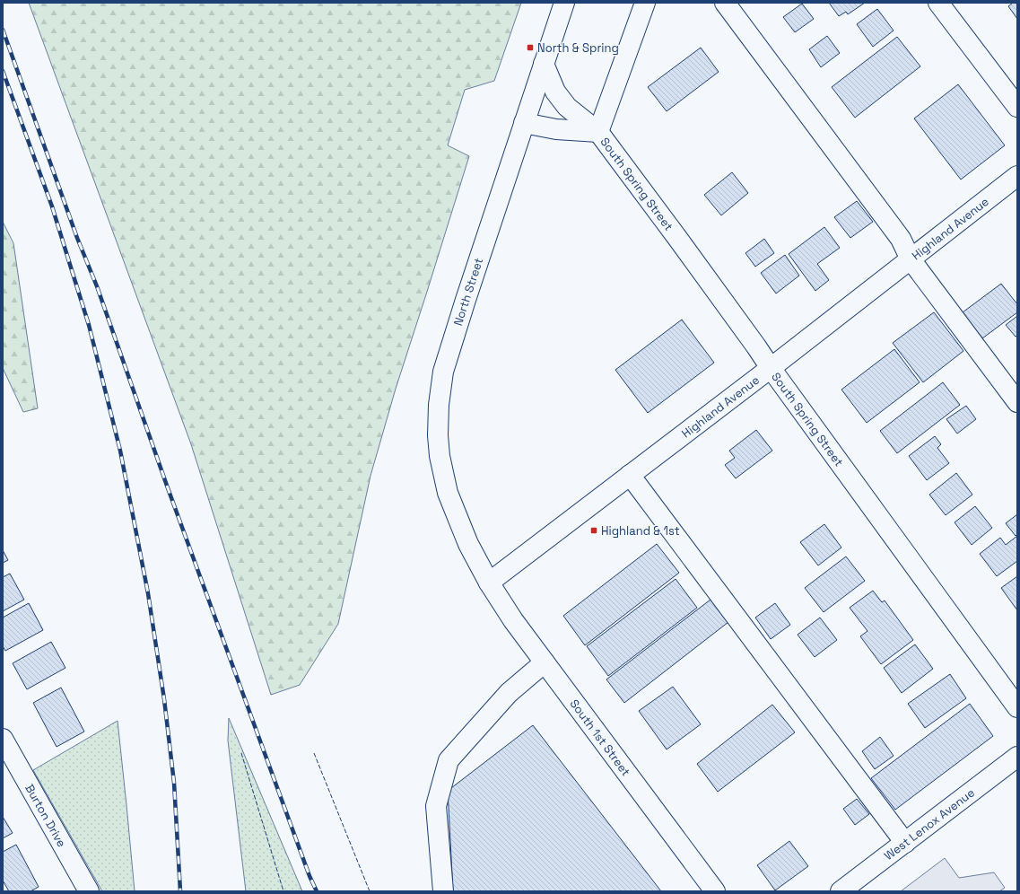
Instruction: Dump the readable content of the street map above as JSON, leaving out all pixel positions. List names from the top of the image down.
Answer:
{
  "streets": {
    "street": [
      "South Spring Street",
      "Highland Avenue",
      "North Street",
      "South 1st Street",
      "Burton Drive",
      "West Lenox Avenue"
    ]
  },
  "crossings": [
    ["South Spring Street", "Highland Avenue"],
    ["South Spring Street", "North Street"],
    ["Highland Avenue", "North Street"],
    ["Highland Avenue", "South 1st Street"],
    ["North Street", "South 1st Street"]
  ],
  "places": {
    "transit": ["North & Spring", "Highland & 1st"]
  }
}
